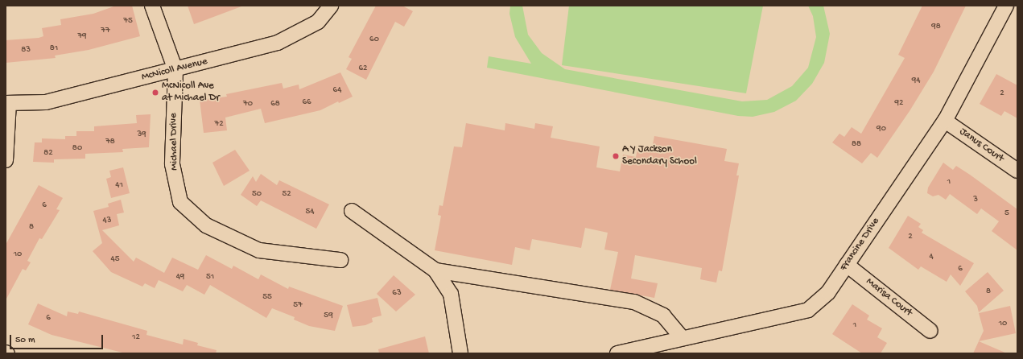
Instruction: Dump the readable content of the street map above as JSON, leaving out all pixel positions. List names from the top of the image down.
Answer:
{
  "streets": {
    "street": [
      "McNicoll Avenue",
      "Michael Drive",
      "Janus Court",
      "Francine Drive",
      "Marisa Court"
    ]
  },
  "crossings": [
    ["McNicoll Avenue", "Michael Drive"],
    ["Janus Court", "Francine Drive"],
    ["Francine Drive", "Marisa Court"]
  ],
  "places": ["McNicoll Ave at Michael Dr", "A Y Jackson Secondary School"],
  "house_numbers": [
    "75",
    "98",
    "77",
    "79",
    "60",
    "81",
    "83",
    "62",
    "94",
    "64",
    "2",
    "66",
    "92",
    "70",
    "68",
    "72",
    "90",
    "39",
    "78",
    "88",
    "80",
    "82",
    "1",
    "41",
    "50",
    "52",
    "3",
    "6",
    "54",
    "5",
    "43",
    "8",
    "2",
    "10",
    "4",
    "45",
    "6",
    "49",
    "51",
    "8",
    "63",
    "55",
    "57",
    "59",
    "6",
    "10",
    "1",
    "12"
  ],
  "scale_bar": "50 m"
}
